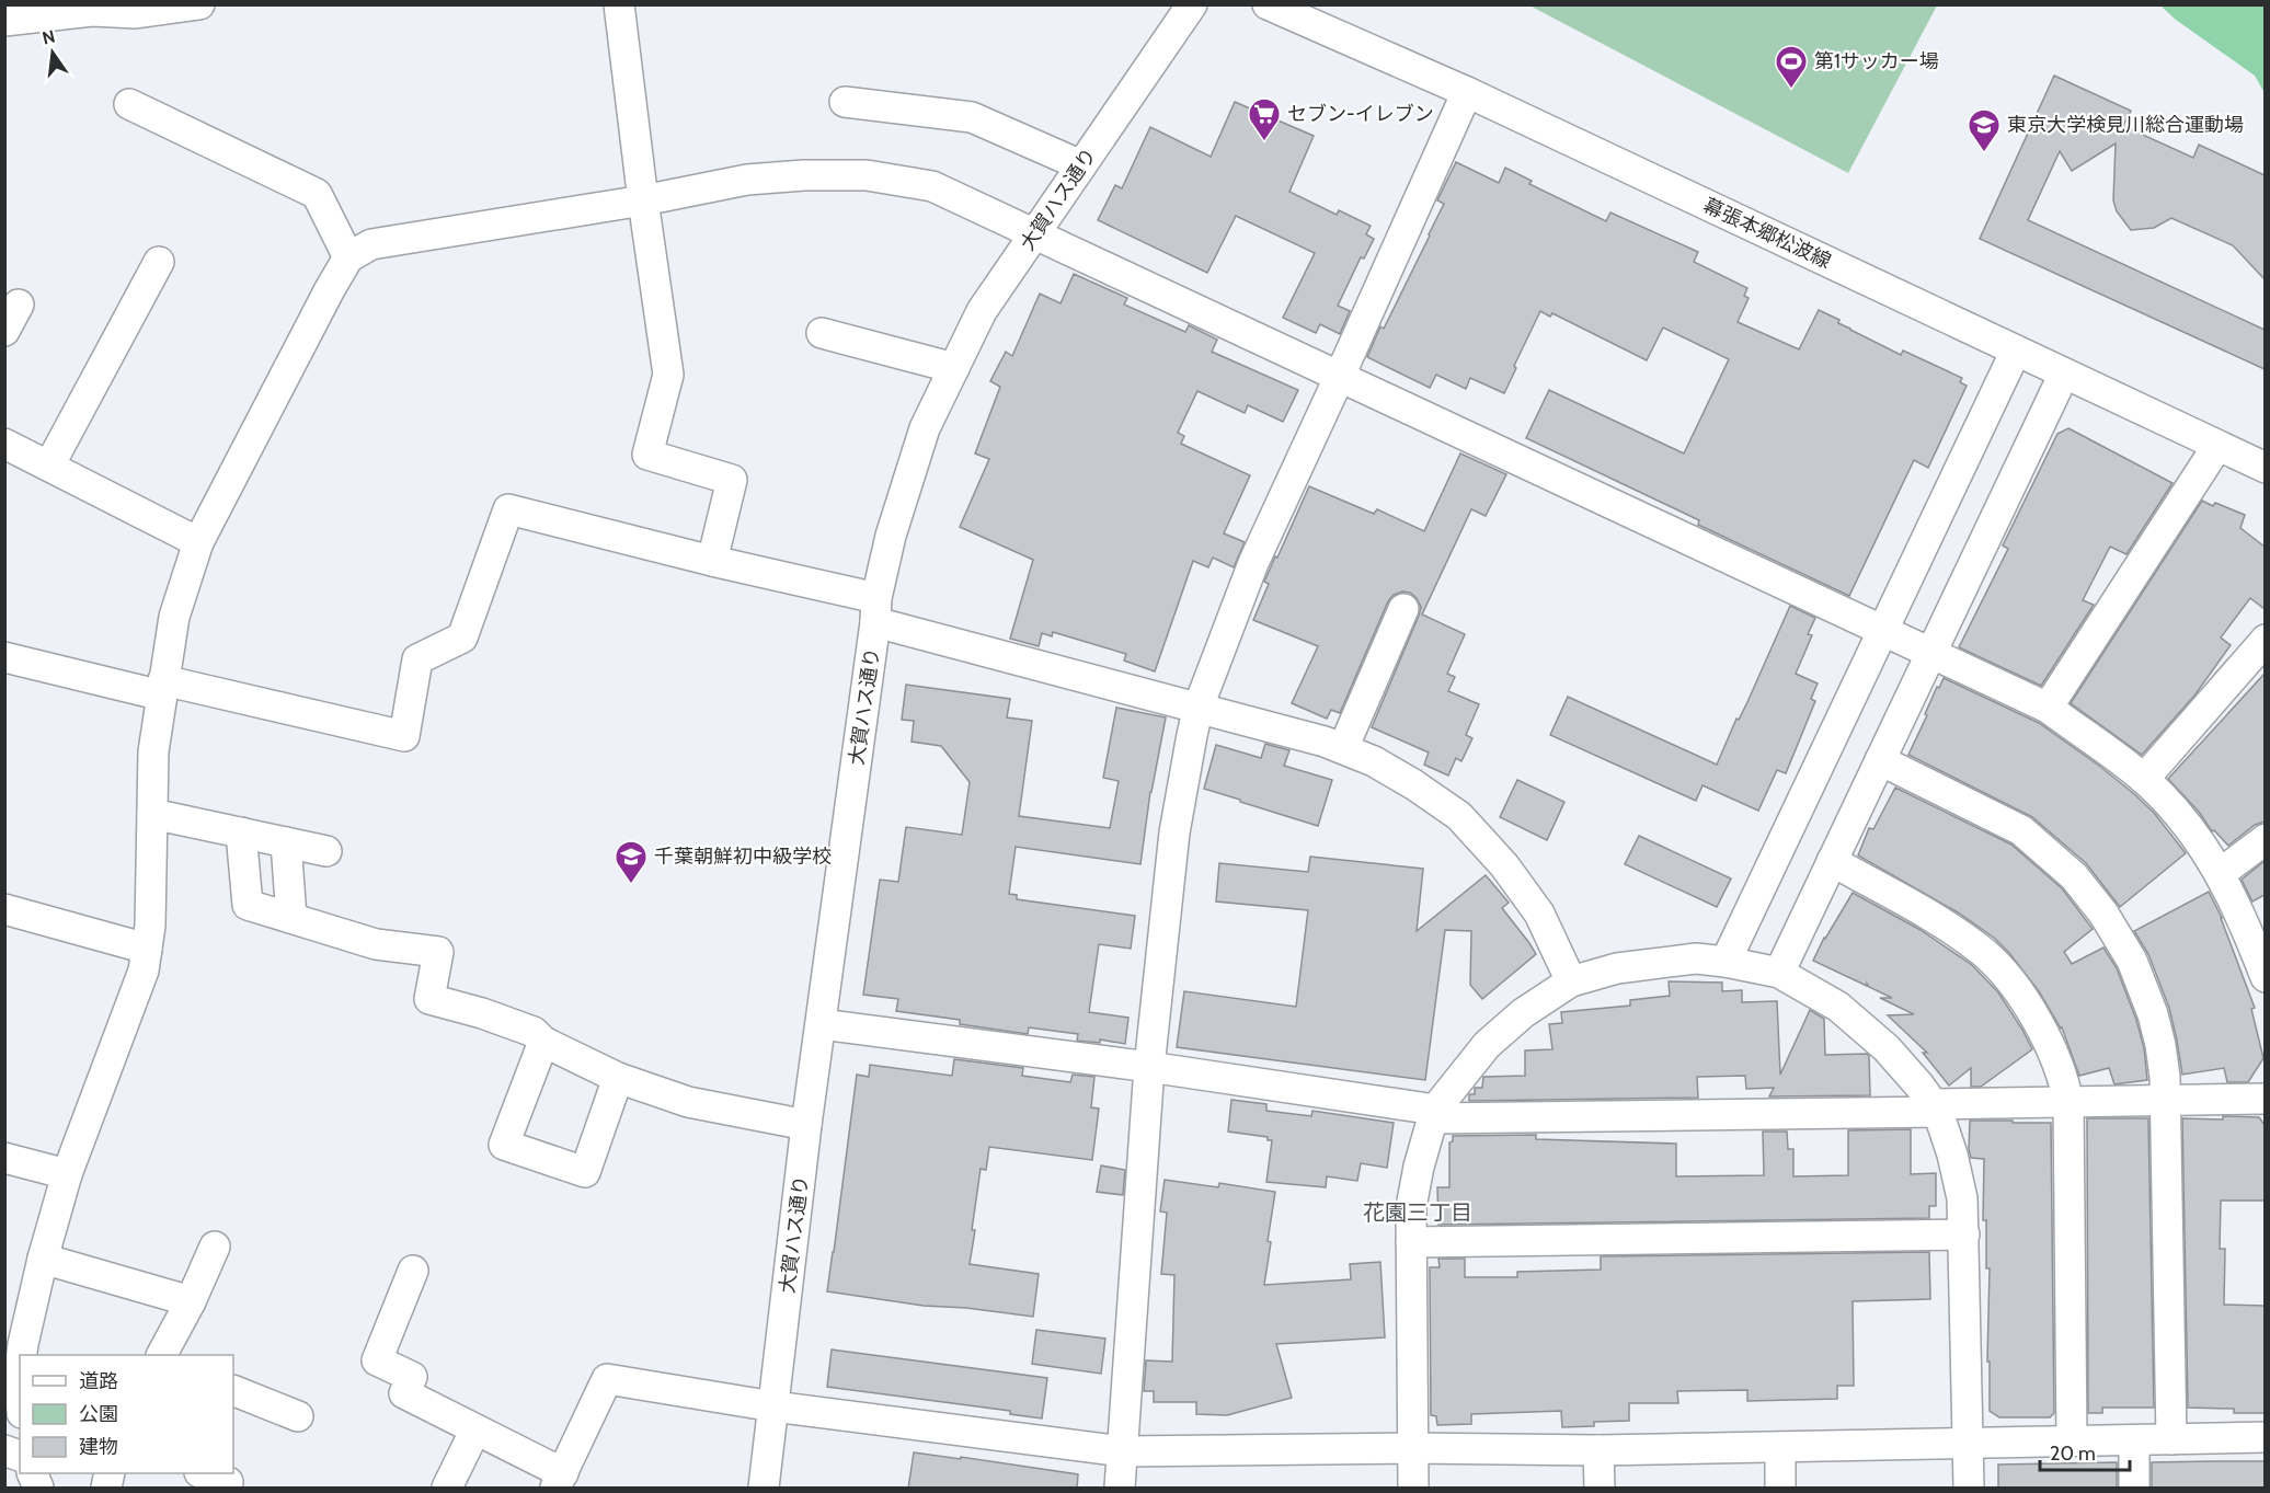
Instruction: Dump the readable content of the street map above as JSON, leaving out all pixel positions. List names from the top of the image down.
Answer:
{
  "streets": {
    "street": ["大賀ハス通り", "幕張本郷松波線"]
  },
  "districts": ["花園三丁目"],
  "places": {
    "sports": ["第1サッカー場"],
    "supermarket": ["セブン-イレブン"],
    "school or university": ["東京大学検見川総合運動場", "千葉朝鮮初中級学校"]
  },
  "legend": ["道路", "公園", "建物"],
  "scale_bar": "20 m",
  "north": "top"
}
